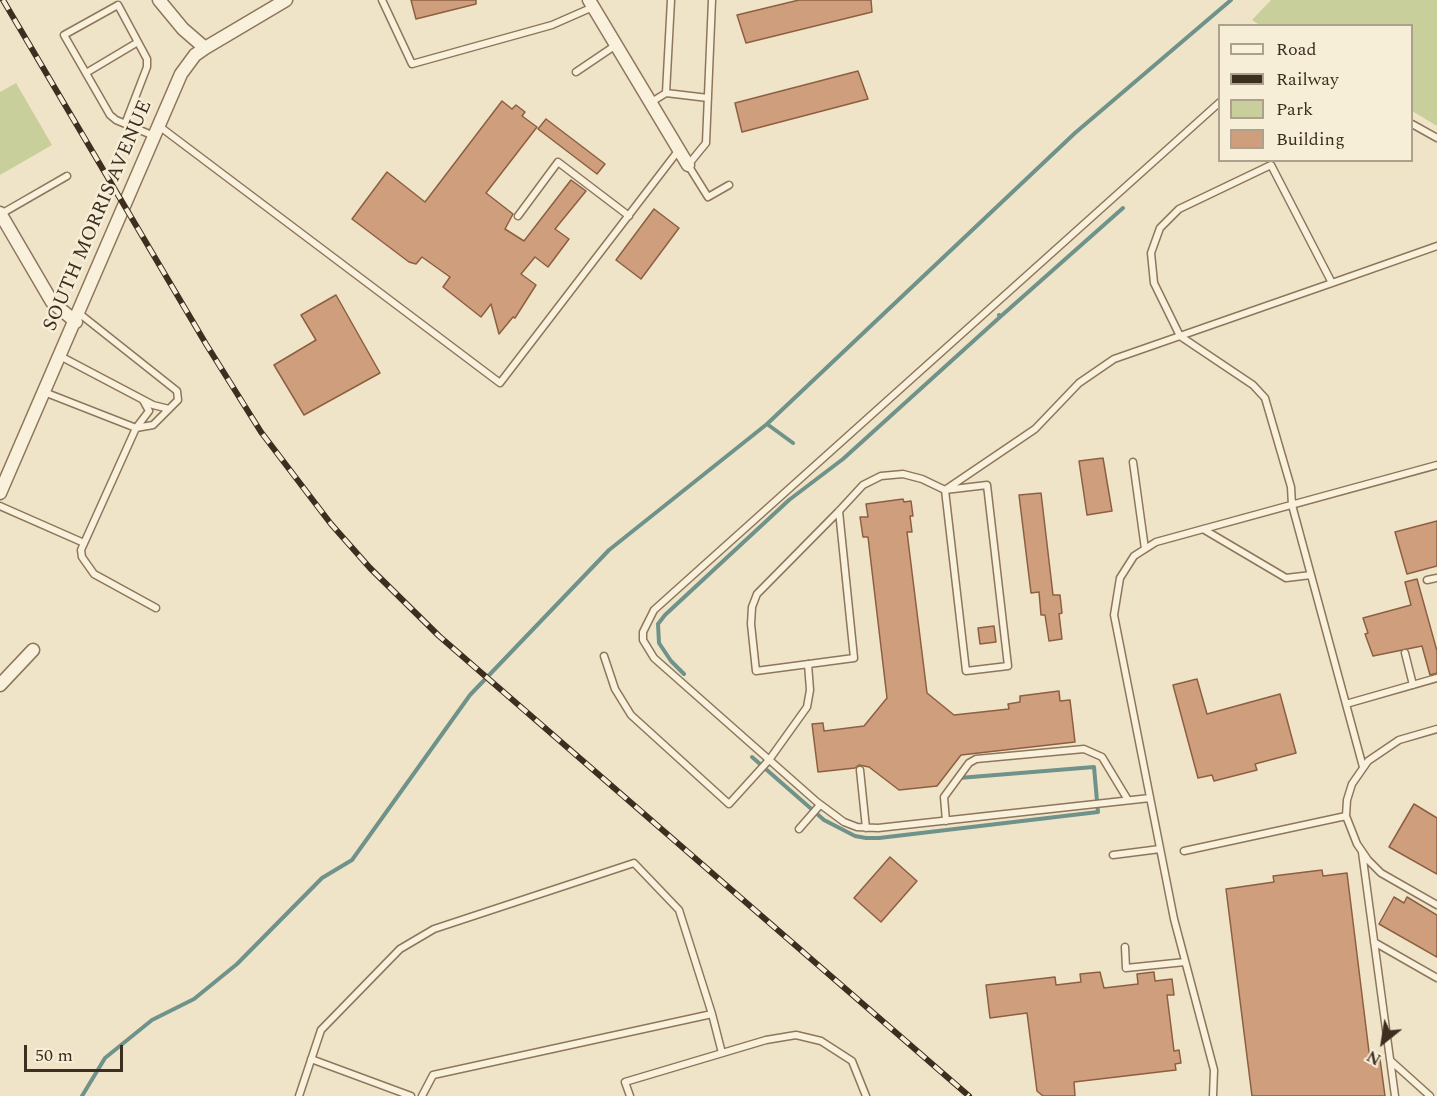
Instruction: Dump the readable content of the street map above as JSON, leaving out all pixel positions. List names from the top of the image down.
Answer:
{
  "streets": {
    "street": ["SOUTH MORRIS AVENUE"]
  },
  "legend": [
    "Road",
    "Railway",
    "Park",
    "Building"
  ],
  "scale_bar": "50 m",
  "north": "bottom left"
}
